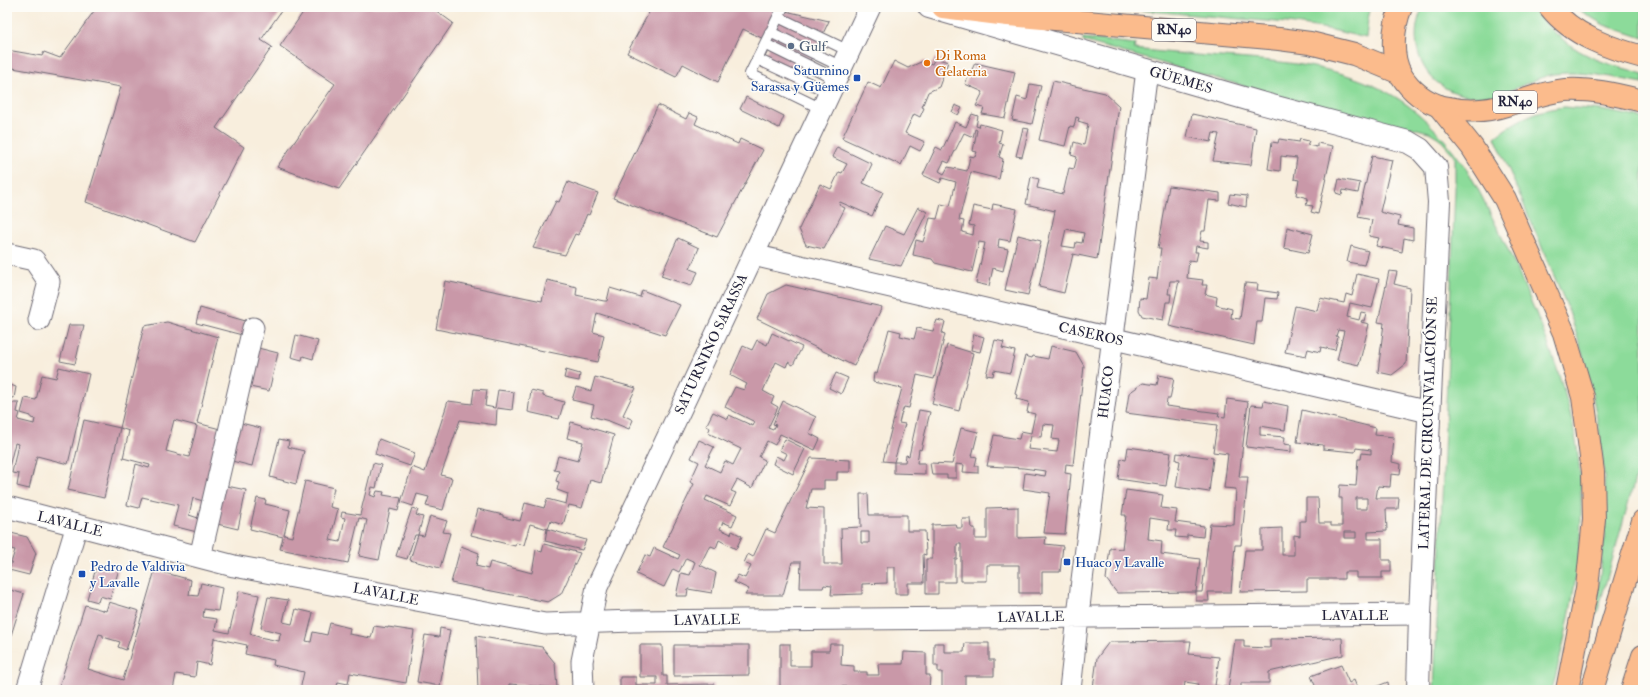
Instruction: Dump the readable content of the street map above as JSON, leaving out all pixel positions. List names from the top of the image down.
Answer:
{
  "streets": {
    "main road": ["RN40"],
    "street": [
      "GÜEMES",
      "CASEROS",
      "SATURNINO SARASSA",
      "HUACO",
      "LATERAL DE CIRCUNVALACIÓN SE",
      "LAVALLE"
    ]
  },
  "crossings": [
    ["GÜEMES", "HUACO"],
    ["GÜEMES", "LATERAL DE CIRCUNVALACIÓN SE"],
    ["CASEROS", "SATURNINO SARASSA"],
    ["CASEROS", "HUACO"],
    ["CASEROS", "LATERAL DE CIRCUNVALACIÓN SE"],
    ["SATURNINO SARASSA", "LAVALLE"],
    ["HUACO", "LAVALLE"],
    ["LATERAL DE CIRCUNVALACIÓN SE", "LAVALLE"]
  ],
  "places": {
    "other": ["Gulf", "Di Roma Gelateria"],
    "transit": ["Saturnino Sarassa y Güemes", "Huaco y Lavalle", "Pedro de Valdivia y Lavalle"]
  }
}
